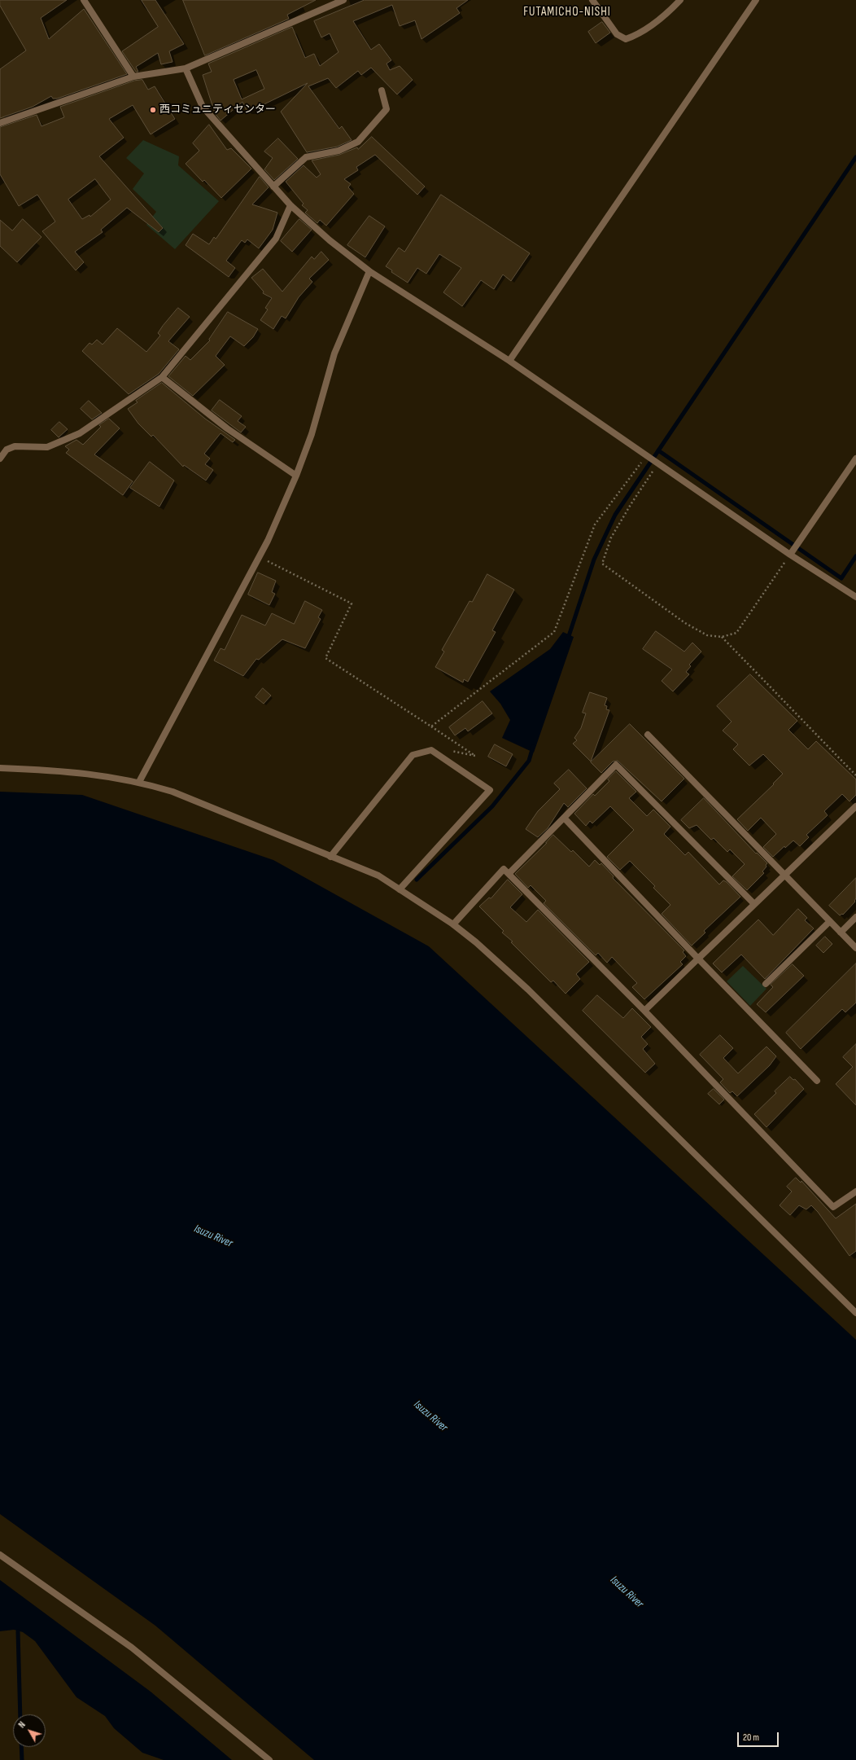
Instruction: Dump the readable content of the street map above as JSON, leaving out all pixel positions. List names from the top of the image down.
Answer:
{
  "districts": ["FUTAMICHO-NISHI"],
  "water": ["Isuzu River"],
  "places": ["西コミュニティセンター"],
  "scale_bar": "20 m",
  "north": "top left"
}
